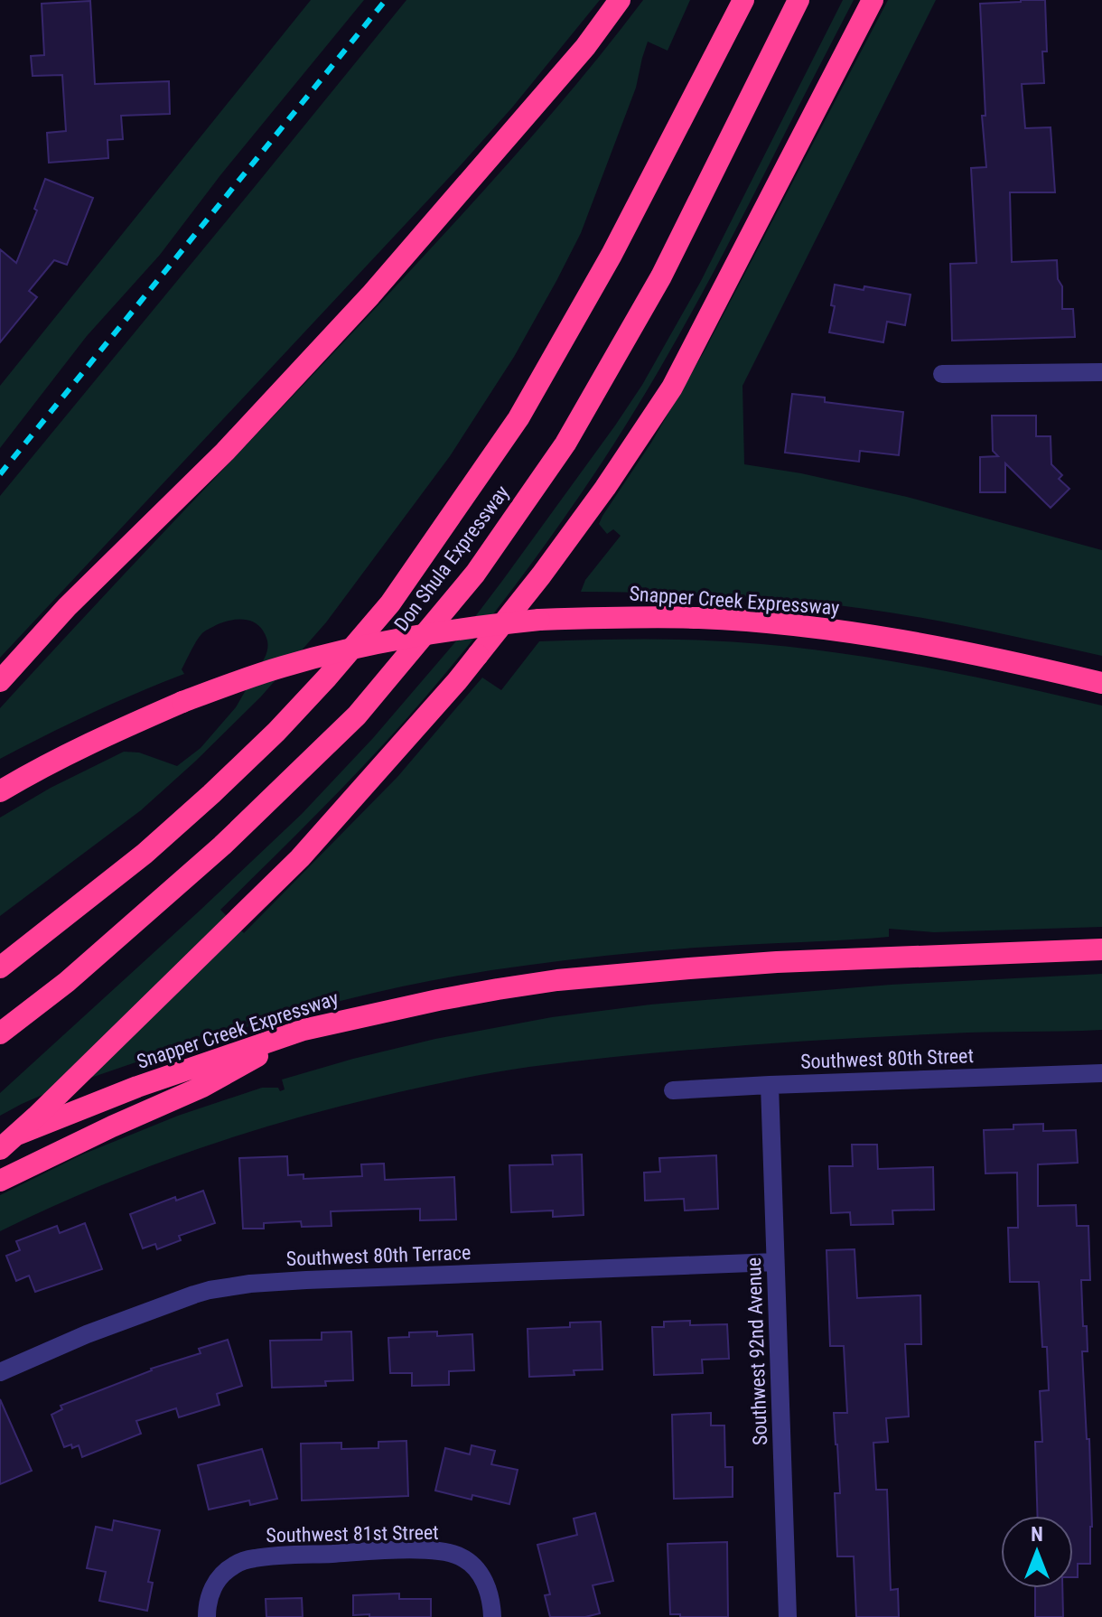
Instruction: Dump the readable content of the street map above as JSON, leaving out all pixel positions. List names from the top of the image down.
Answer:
{
  "streets": {
    "highway": ["Don Shula Expressway", "Snapper Creek Expressway"],
    "street": [
      "Southwest 80th Street",
      "Southwest 80th Terrace",
      "Southwest 92nd Avenue",
      "Southwest 81st Street"
    ]
  },
  "crossings": [
    ["Southwest 80th Street", "Southwest 92nd Avenue"],
    ["Southwest 80th Terrace", "Southwest 92nd Avenue"]
  ],
  "north": "top"
}
